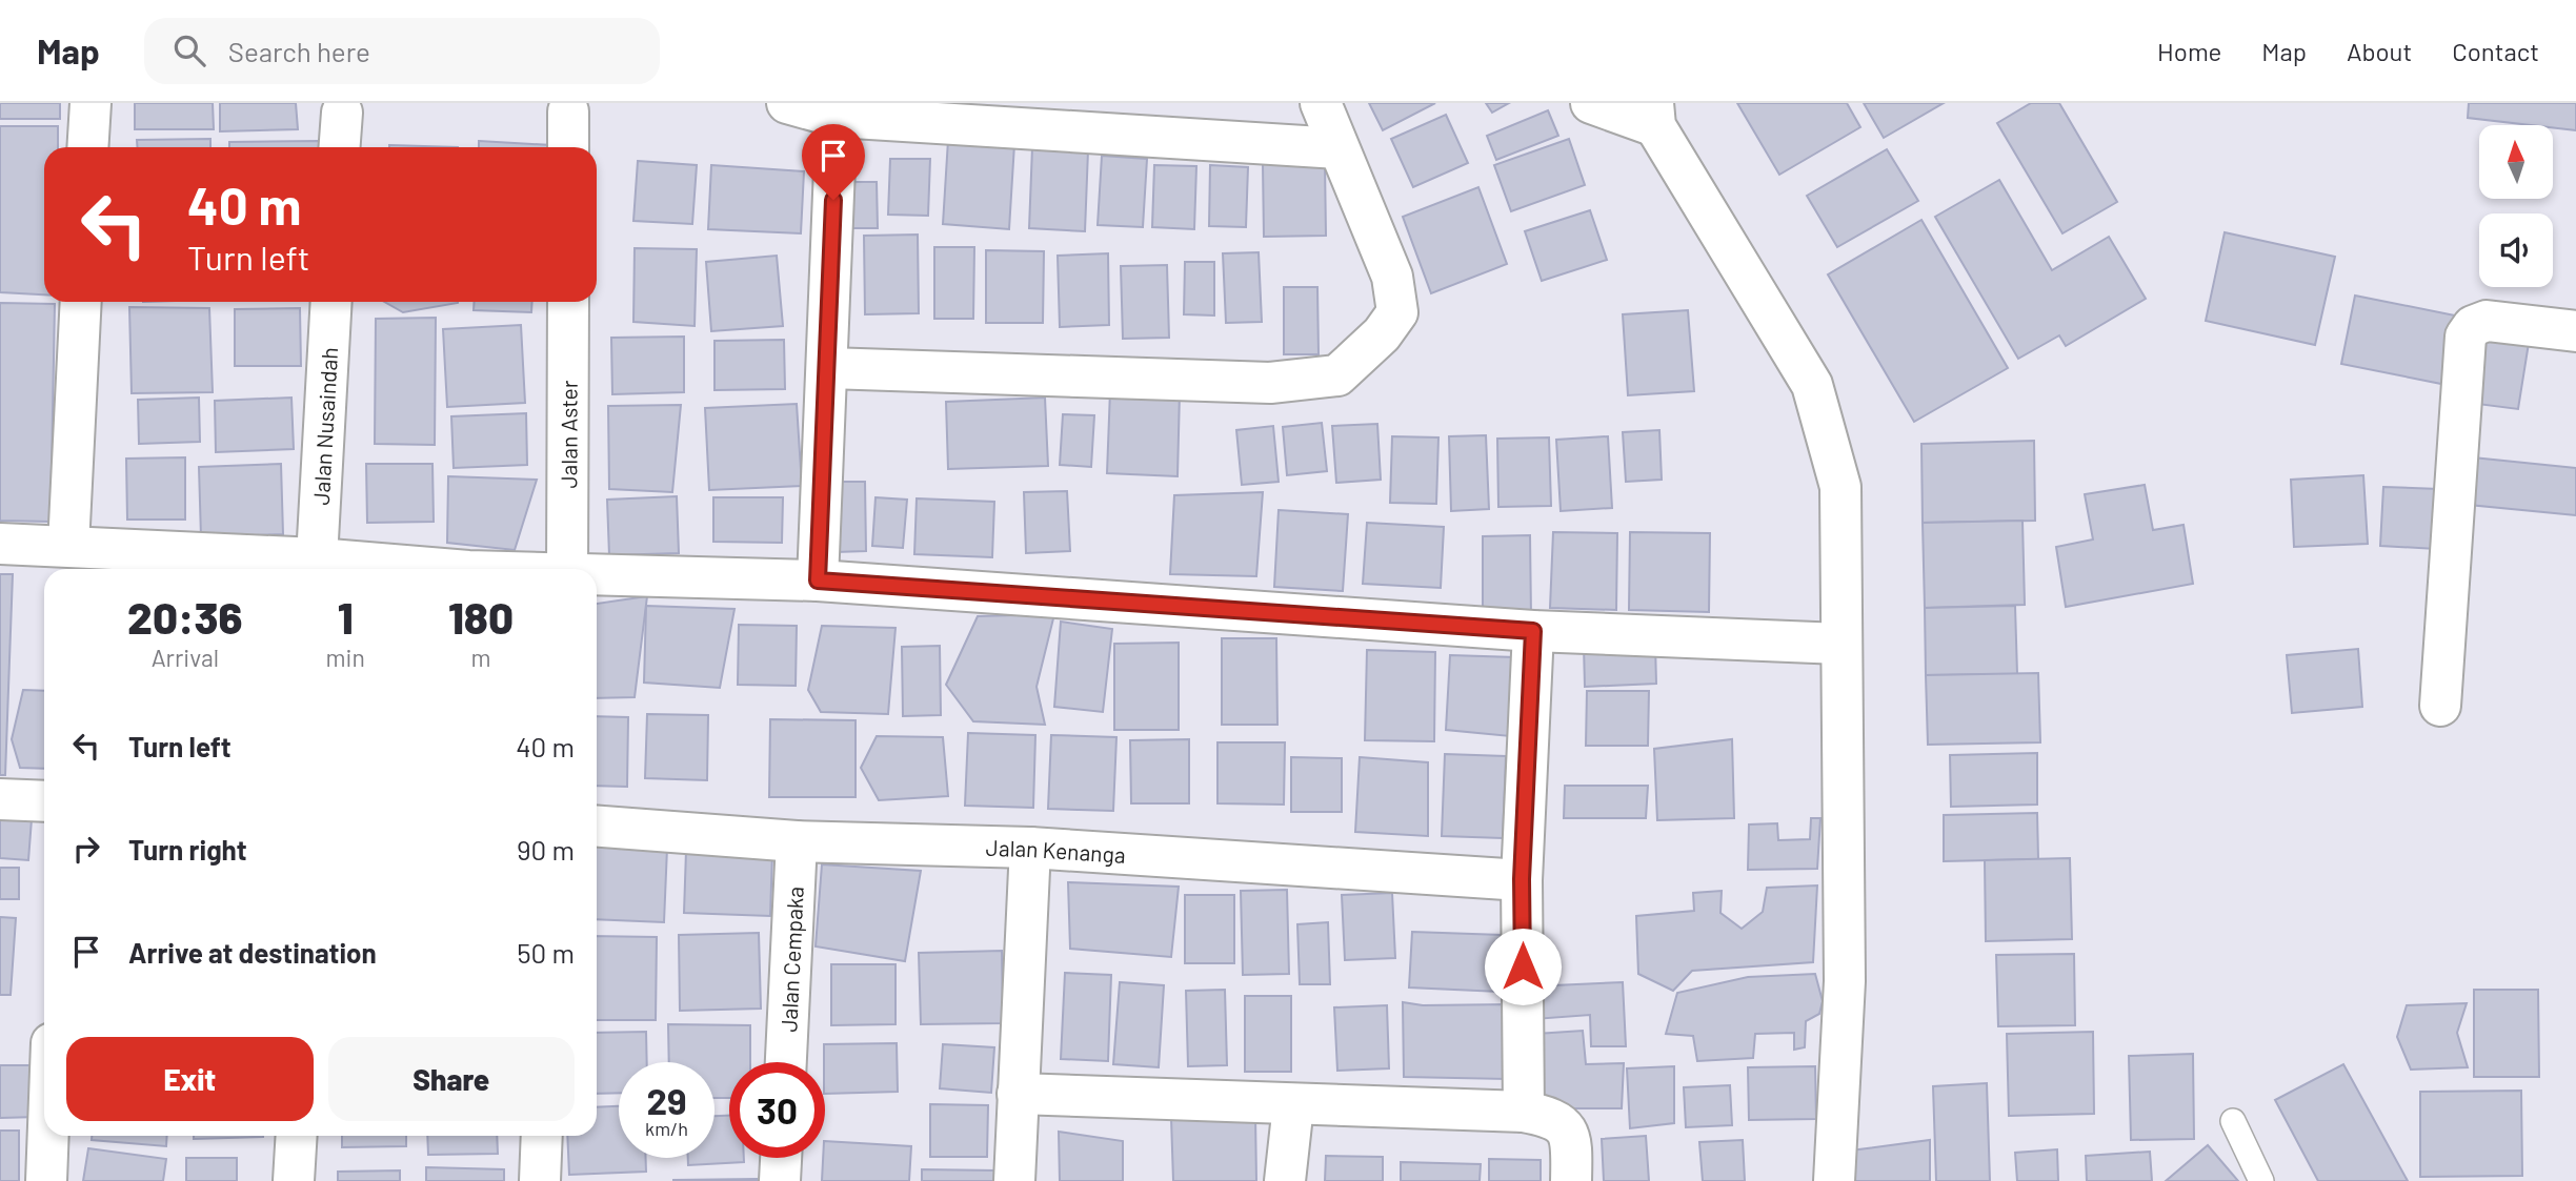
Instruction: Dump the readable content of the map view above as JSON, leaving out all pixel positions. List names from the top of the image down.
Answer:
{
  "streets": {
    "street": [
      "Jalan Nusaindah",
      "Jalan Aster",
      "Jalan Kenanga",
      "Jalan Cempaka"
    ]
  },
  "crossings": [
    ["Jalan Kenanga", "Jalan Cempaka"]
  ],
  "north": "top",
  "page": {
    "header": "Map",
    "search": "Search here",
    "nav": [
      "Home",
      "Map",
      "About",
      "Contact"
    ],
    "turn": ["40 m", "Turn left"],
    "eta": [
      "20:36",
      "Arrival",
      "1",
      "min",
      "180",
      "m"
    ],
    "list": [
      {
        "name": "Turn left",
        "value": "40 m"
      },
      {
        "name": "Turn right",
        "value": "90 m"
      },
      {
        "name": "Arrive at destination",
        "value": "50 m"
      }
    ],
    "buttons": ["Exit", "Share"],
    "speed": "29 km/h",
    "limit": "30"
  }
}
